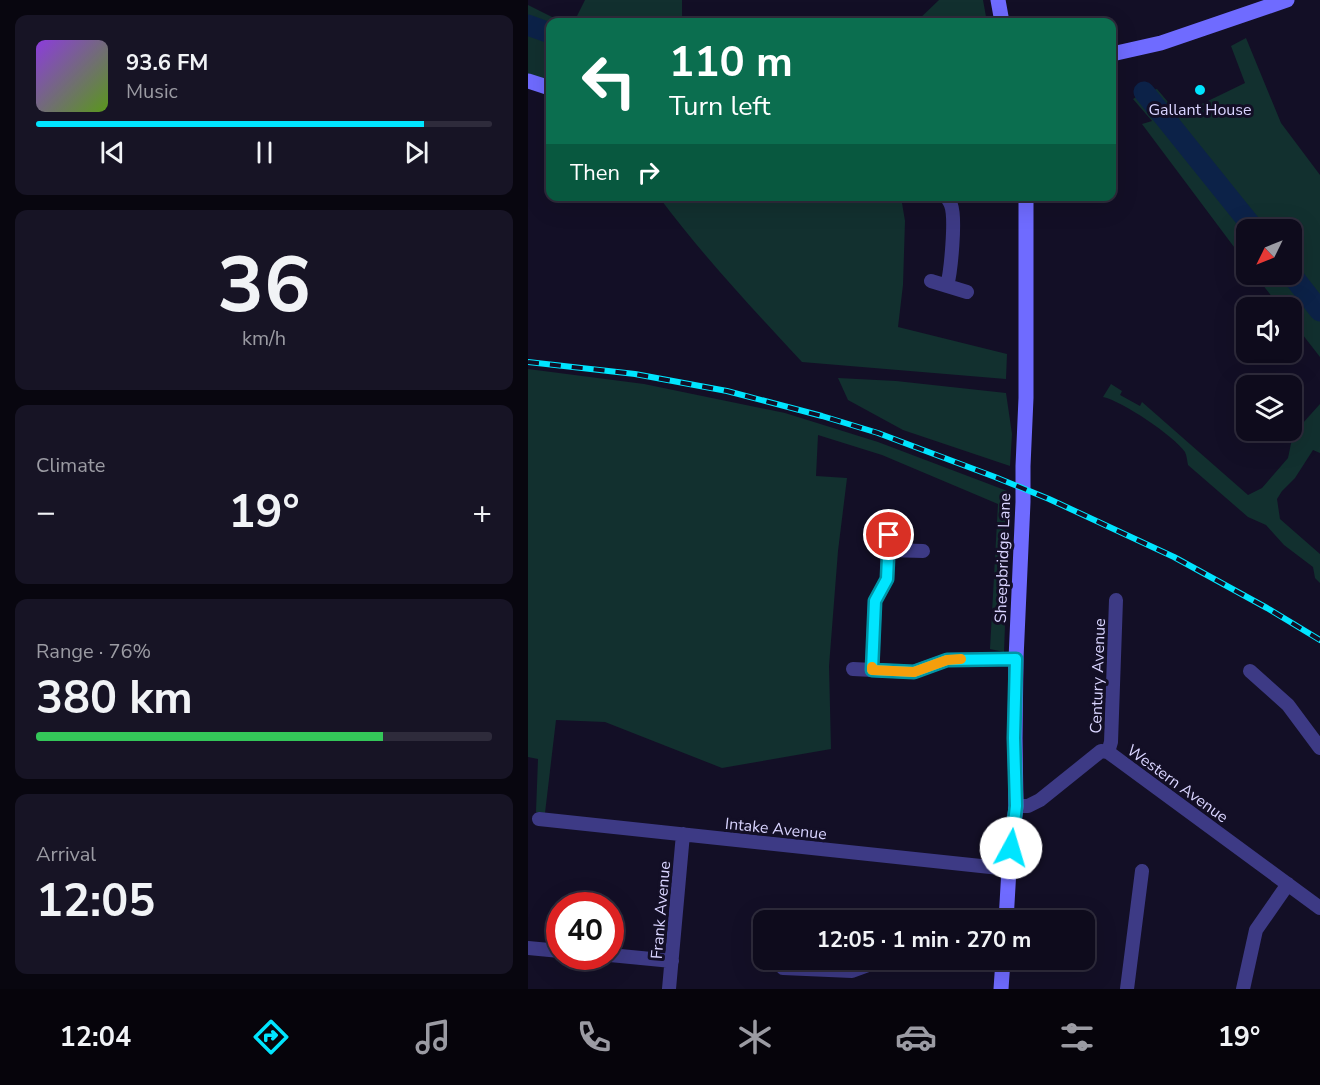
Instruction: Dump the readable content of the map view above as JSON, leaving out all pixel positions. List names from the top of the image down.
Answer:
{
  "streets": {
    "street": [
      "Sheepbridge Lane",
      "Century Avenue",
      "Western Avenue",
      "Intake Avenue",
      "Frank Avenue"
    ]
  },
  "crossings": [
    ["Sheepbridge Lane", "Western Avenue"],
    ["Sheepbridge Lane", "Intake Avenue"],
    ["Century Avenue", "Western Avenue"],
    ["Intake Avenue", "Frank Avenue"]
  ],
  "places": ["Gallant House"],
  "north": "bottom left",
  "page": {
    "turn": ["110 m", "Turn left"],
    "song": ["93.6 FM", "Music"],
    "then": "Then",
    "tile": [
      ["36", "km/h"],
      "Climate",
      ["Range · 76%", "380 km"],
      ["Arrival", "12:05"]
    ],
    "heat": ["−", "19°", "+"],
    "limit": "40",
    "trip": "12:05 · 1 min · 270 m",
    "tabs": ["12:04", "19°"]
  }
}
